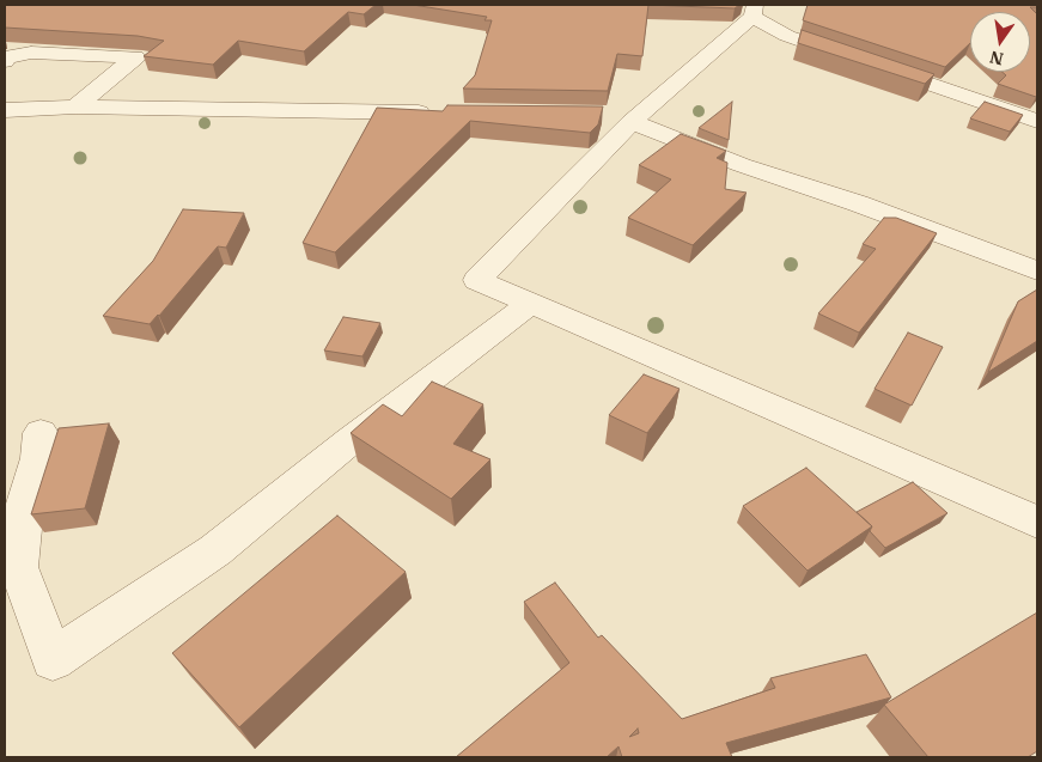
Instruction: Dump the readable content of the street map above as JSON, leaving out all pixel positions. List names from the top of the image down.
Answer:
{
  "north": "bottom"
}
